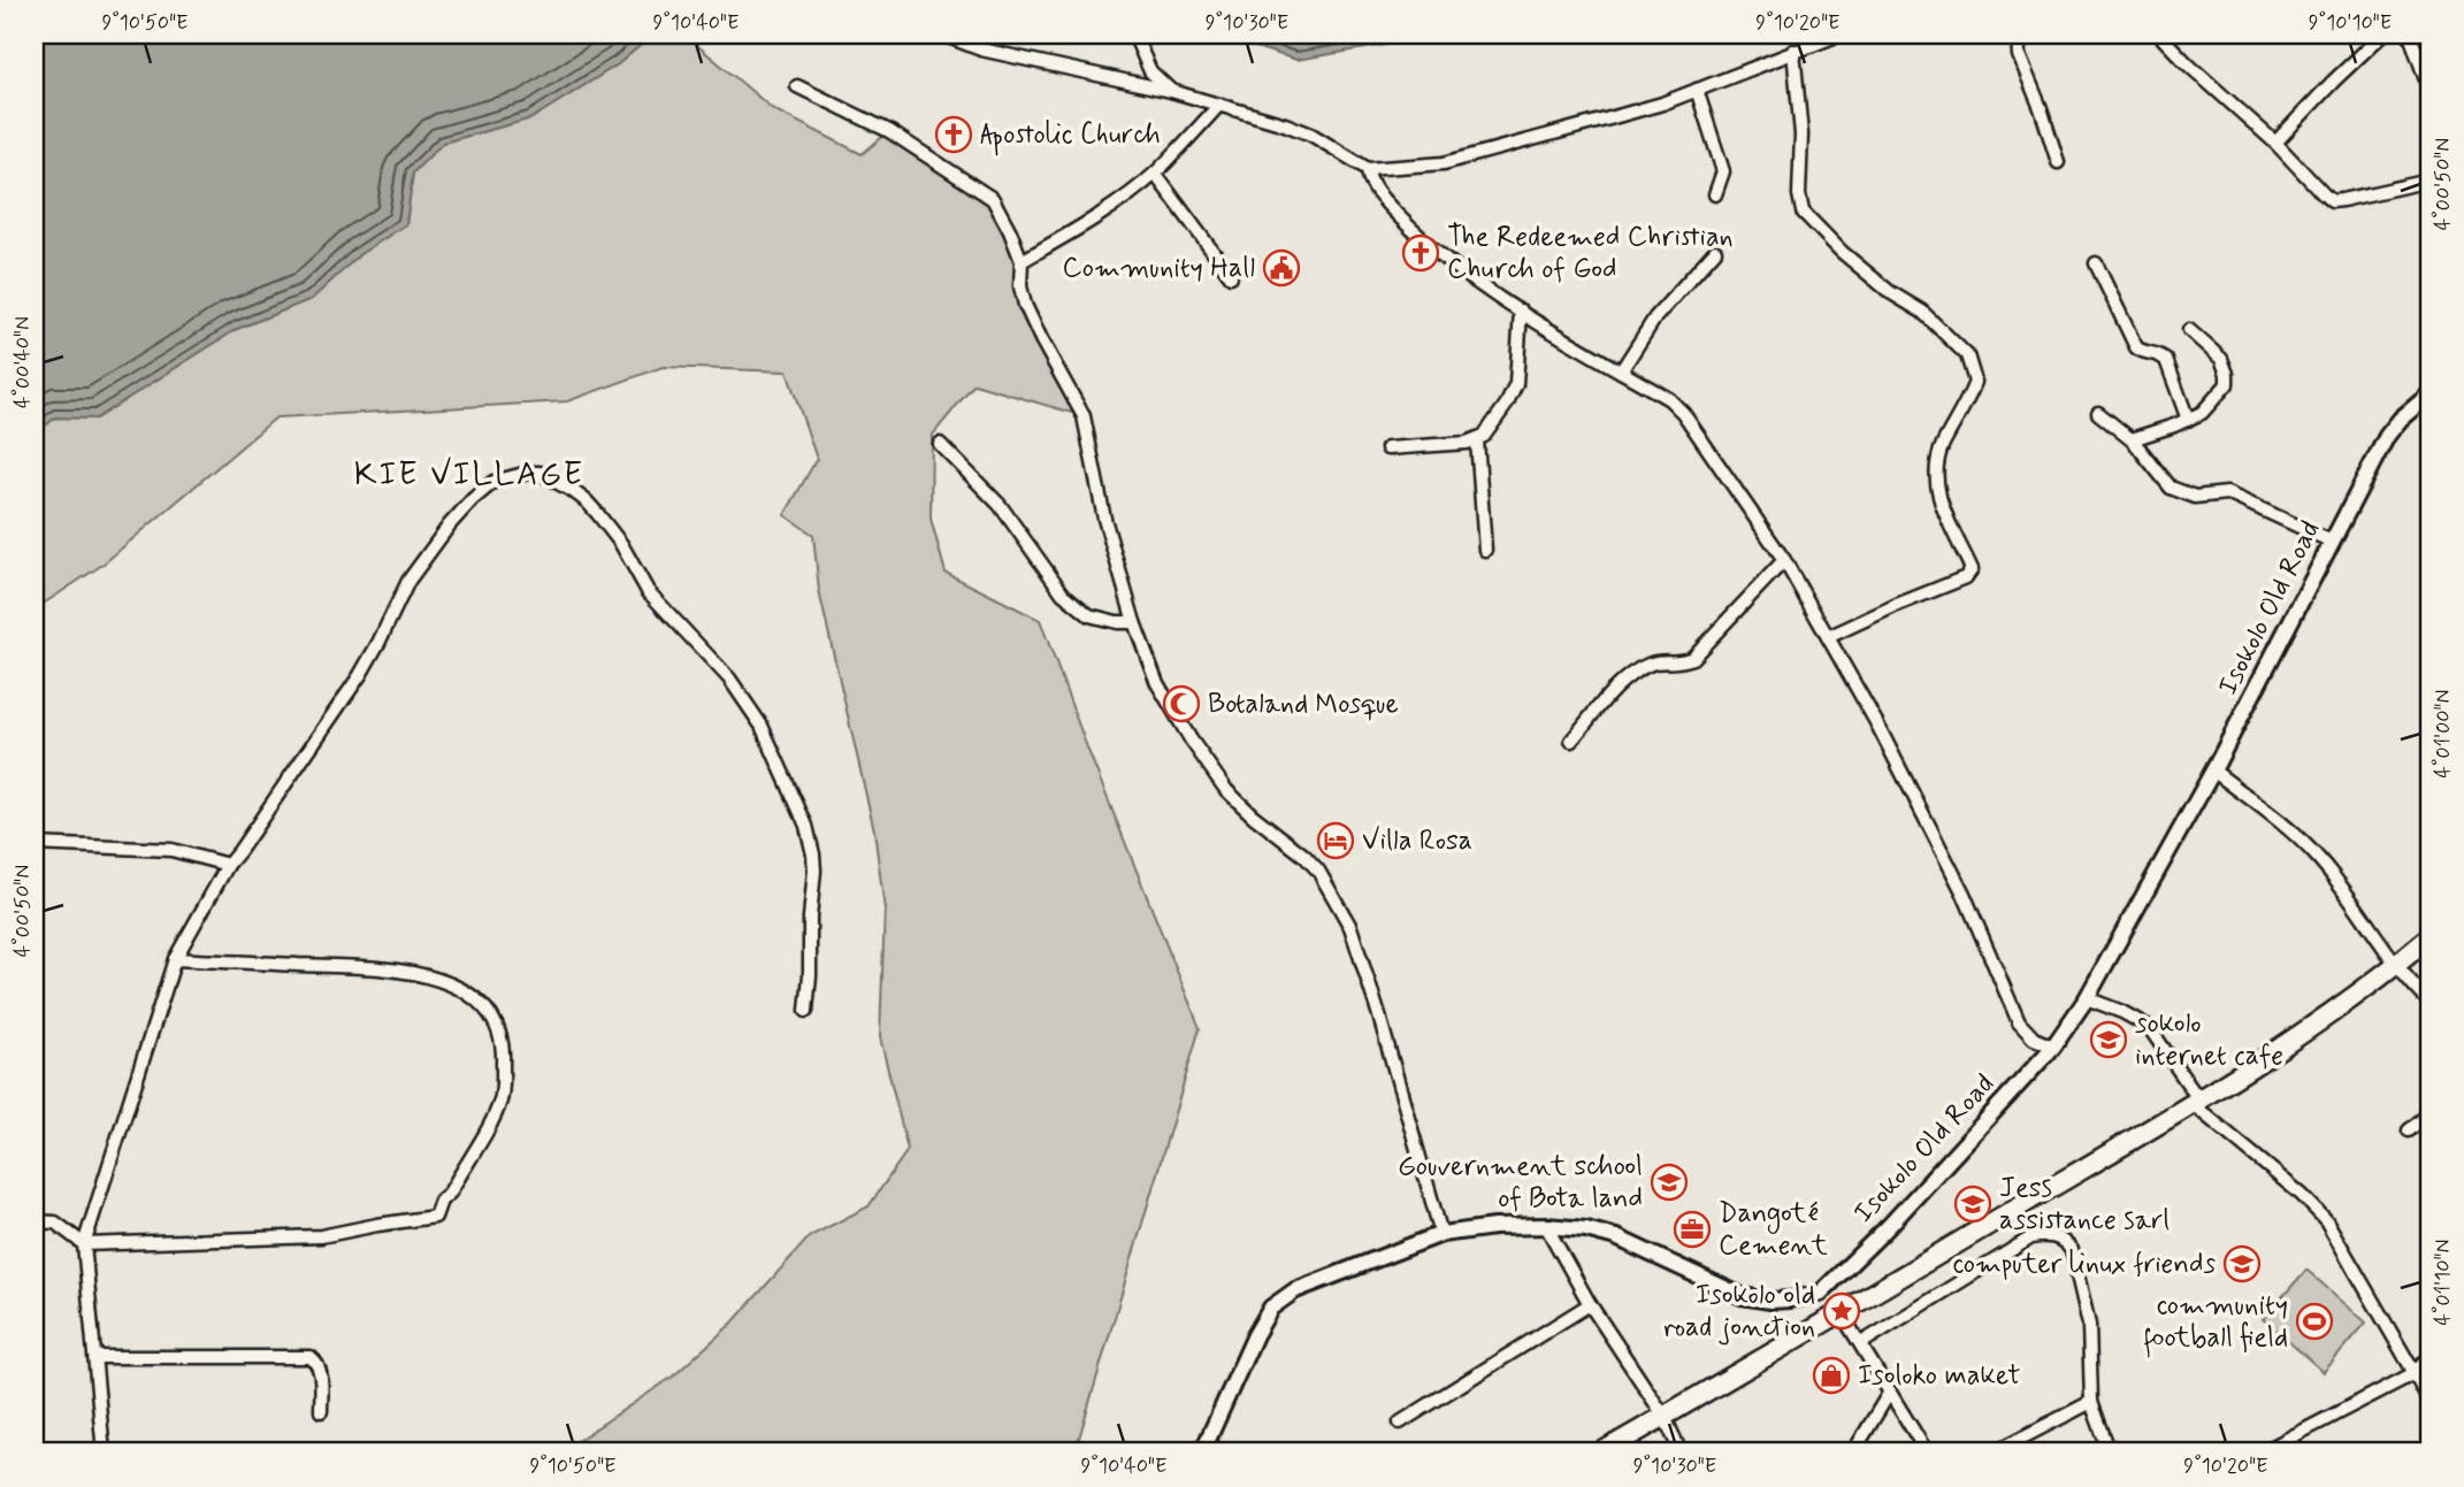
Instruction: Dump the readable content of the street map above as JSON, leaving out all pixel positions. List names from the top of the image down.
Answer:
{
  "streets": {
    "street": ["Isokolo Old Road"]
  },
  "districts": ["KIE VILLAGE"],
  "places": {
    "church": ["Apostolic Church", "The Redeemed Christian Church of God"],
    "public building": ["Community Hall"],
    "mosque": ["Botaland Mosque"],
    "hotel": ["Villa Rosa"],
    "school or university": [
      "sokolo internet cafe",
      "Gouvernment school of Bota land",
      "Jess assistance sarl",
      "computer linux friends"
    ],
    "office": ["Dangoté Cement"],
    "place": ["Isokolo old road jonction"],
    "sports": ["community football field"],
    "shop": ["Isoloko maket"]
  },
  "coordinates": [
    "9°10'50\"E",
    "9°10'40\"E",
    "9°10'30\"E",
    "9°10'20\"E",
    "9°10'10\"E",
    "4°00'50\"N",
    "4°00'40\"N",
    "4°01'00\"N",
    "4°01'10\"N"
  ]
}
